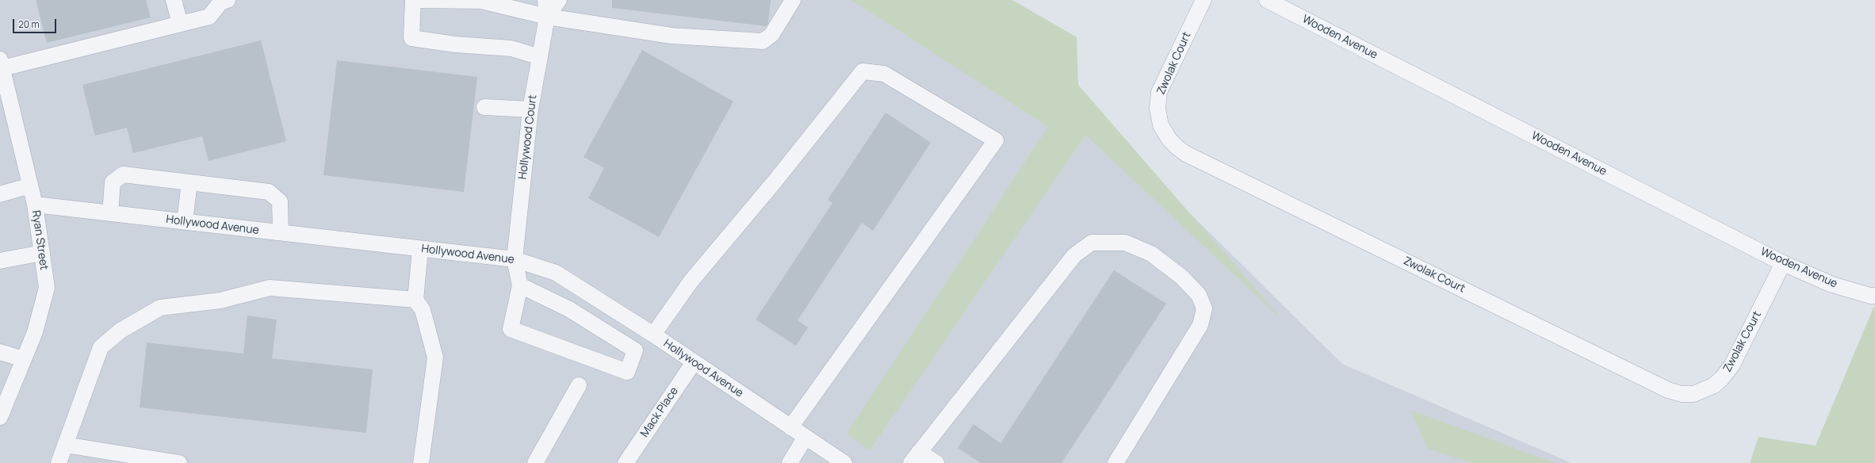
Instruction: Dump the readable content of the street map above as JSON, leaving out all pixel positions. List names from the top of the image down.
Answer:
{
  "streets": {
    "street": [
      "Wooden Avenue",
      "Zwolak Court",
      "Hollywood Court",
      "Hollywood Avenue",
      "Ryan Street",
      "Mack Place"
    ]
  },
  "crossings": [
    ["Wooden Avenue", "Zwolak Court"],
    ["Hollywood Court", "Hollywood Avenue"],
    ["Hollywood Avenue", "Ryan Street"],
    ["Hollywood Avenue", "Mack Place"]
  ],
  "scale_bar": "20 m"
}
